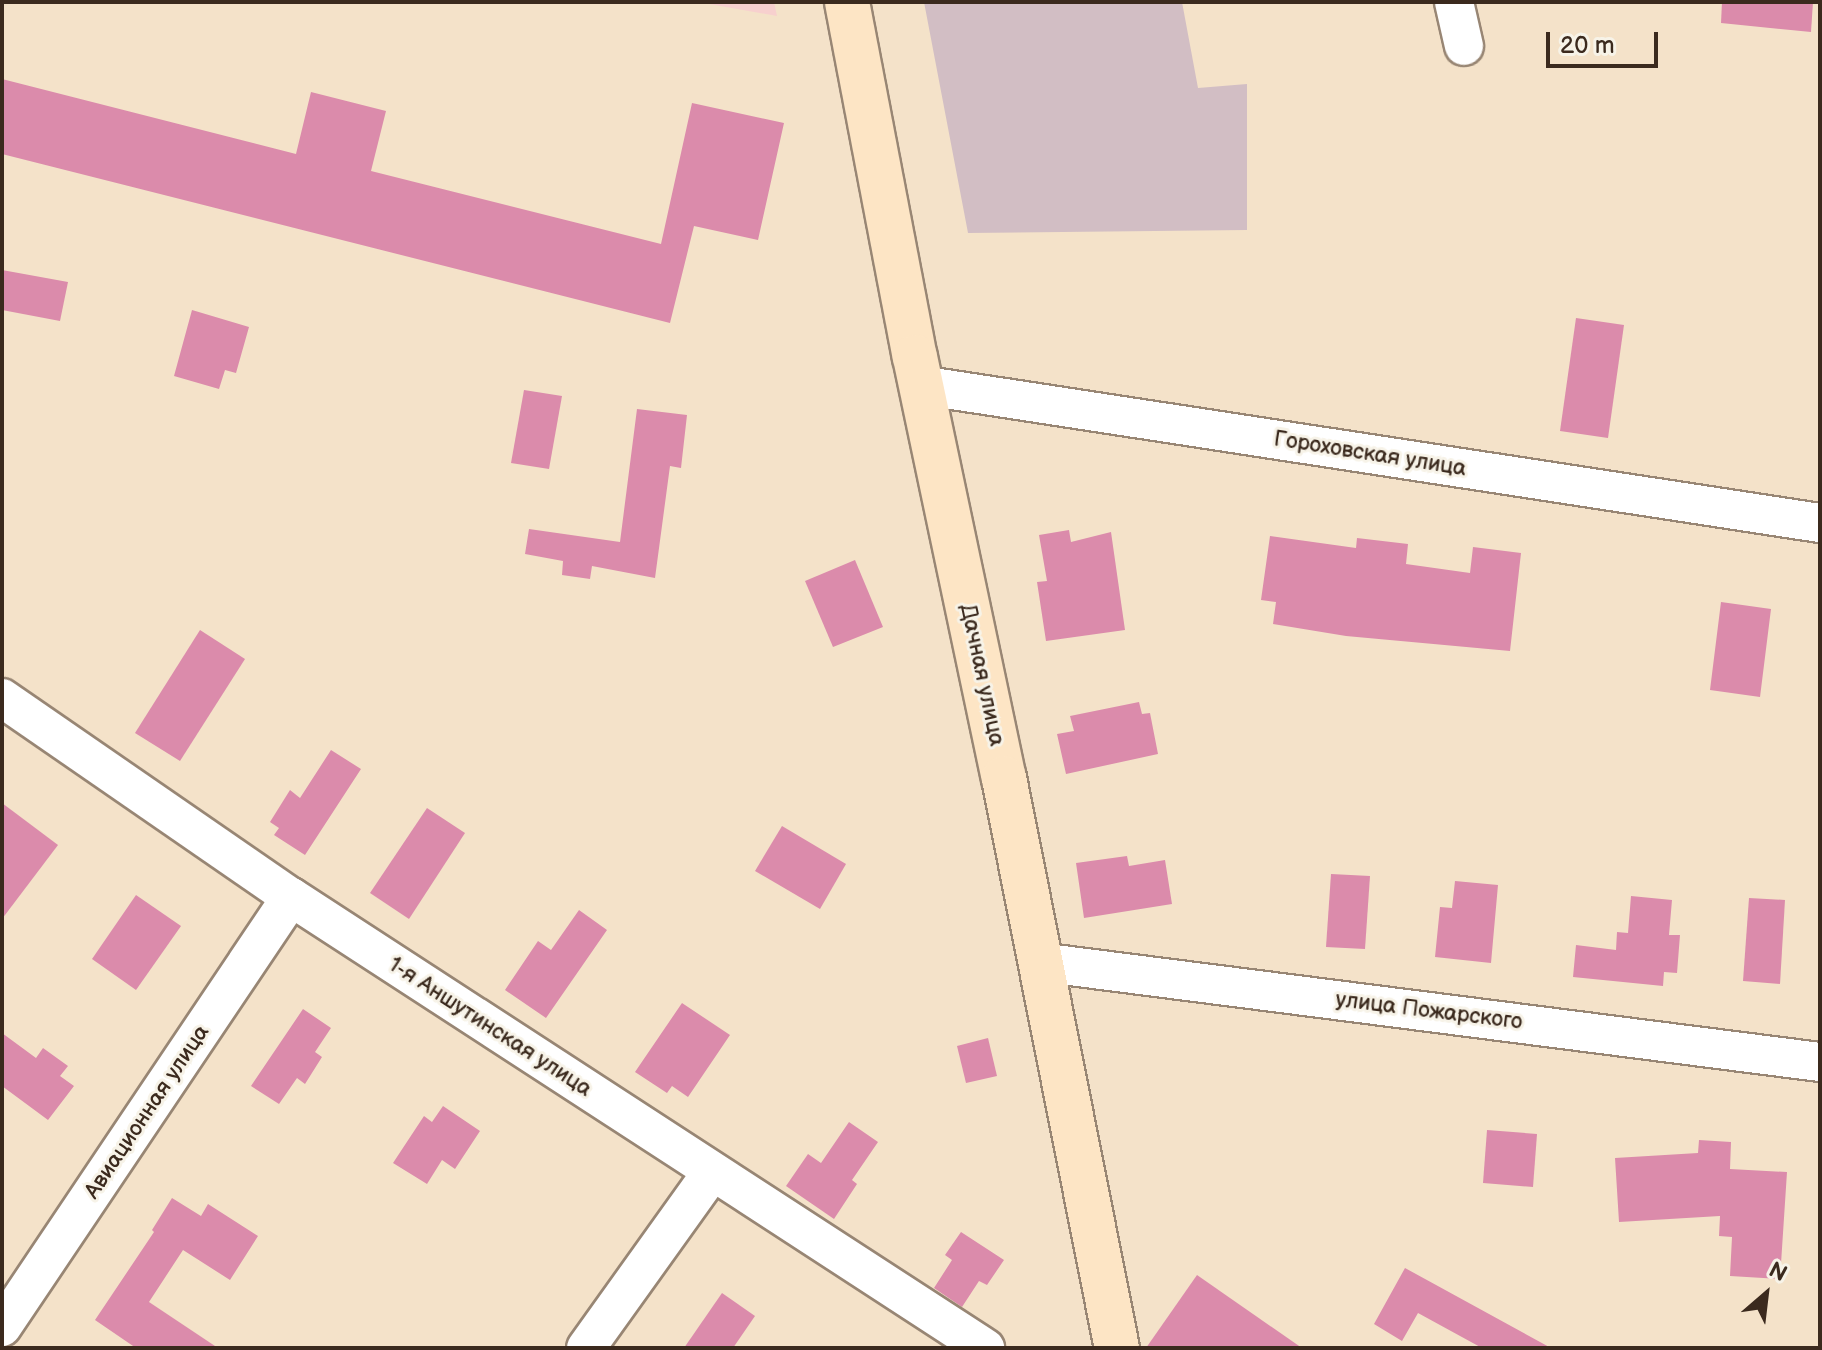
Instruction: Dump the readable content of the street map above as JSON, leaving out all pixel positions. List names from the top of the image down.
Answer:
{
  "streets": {
    "street": [
      "Гороховская улица",
      "Дачная улица",
      "улица Пожарского",
      "1-я Аншутинская улица",
      "Авиационная улица"
    ]
  },
  "crossings": [
    ["Гороховская улица", "Дачная улица"],
    ["Дачная улица", "улица Пожарского"],
    ["1-я Аншутинская улица", "Авиационная улица"]
  ],
  "scale_bar": "20 m",
  "north": "top right"
}
